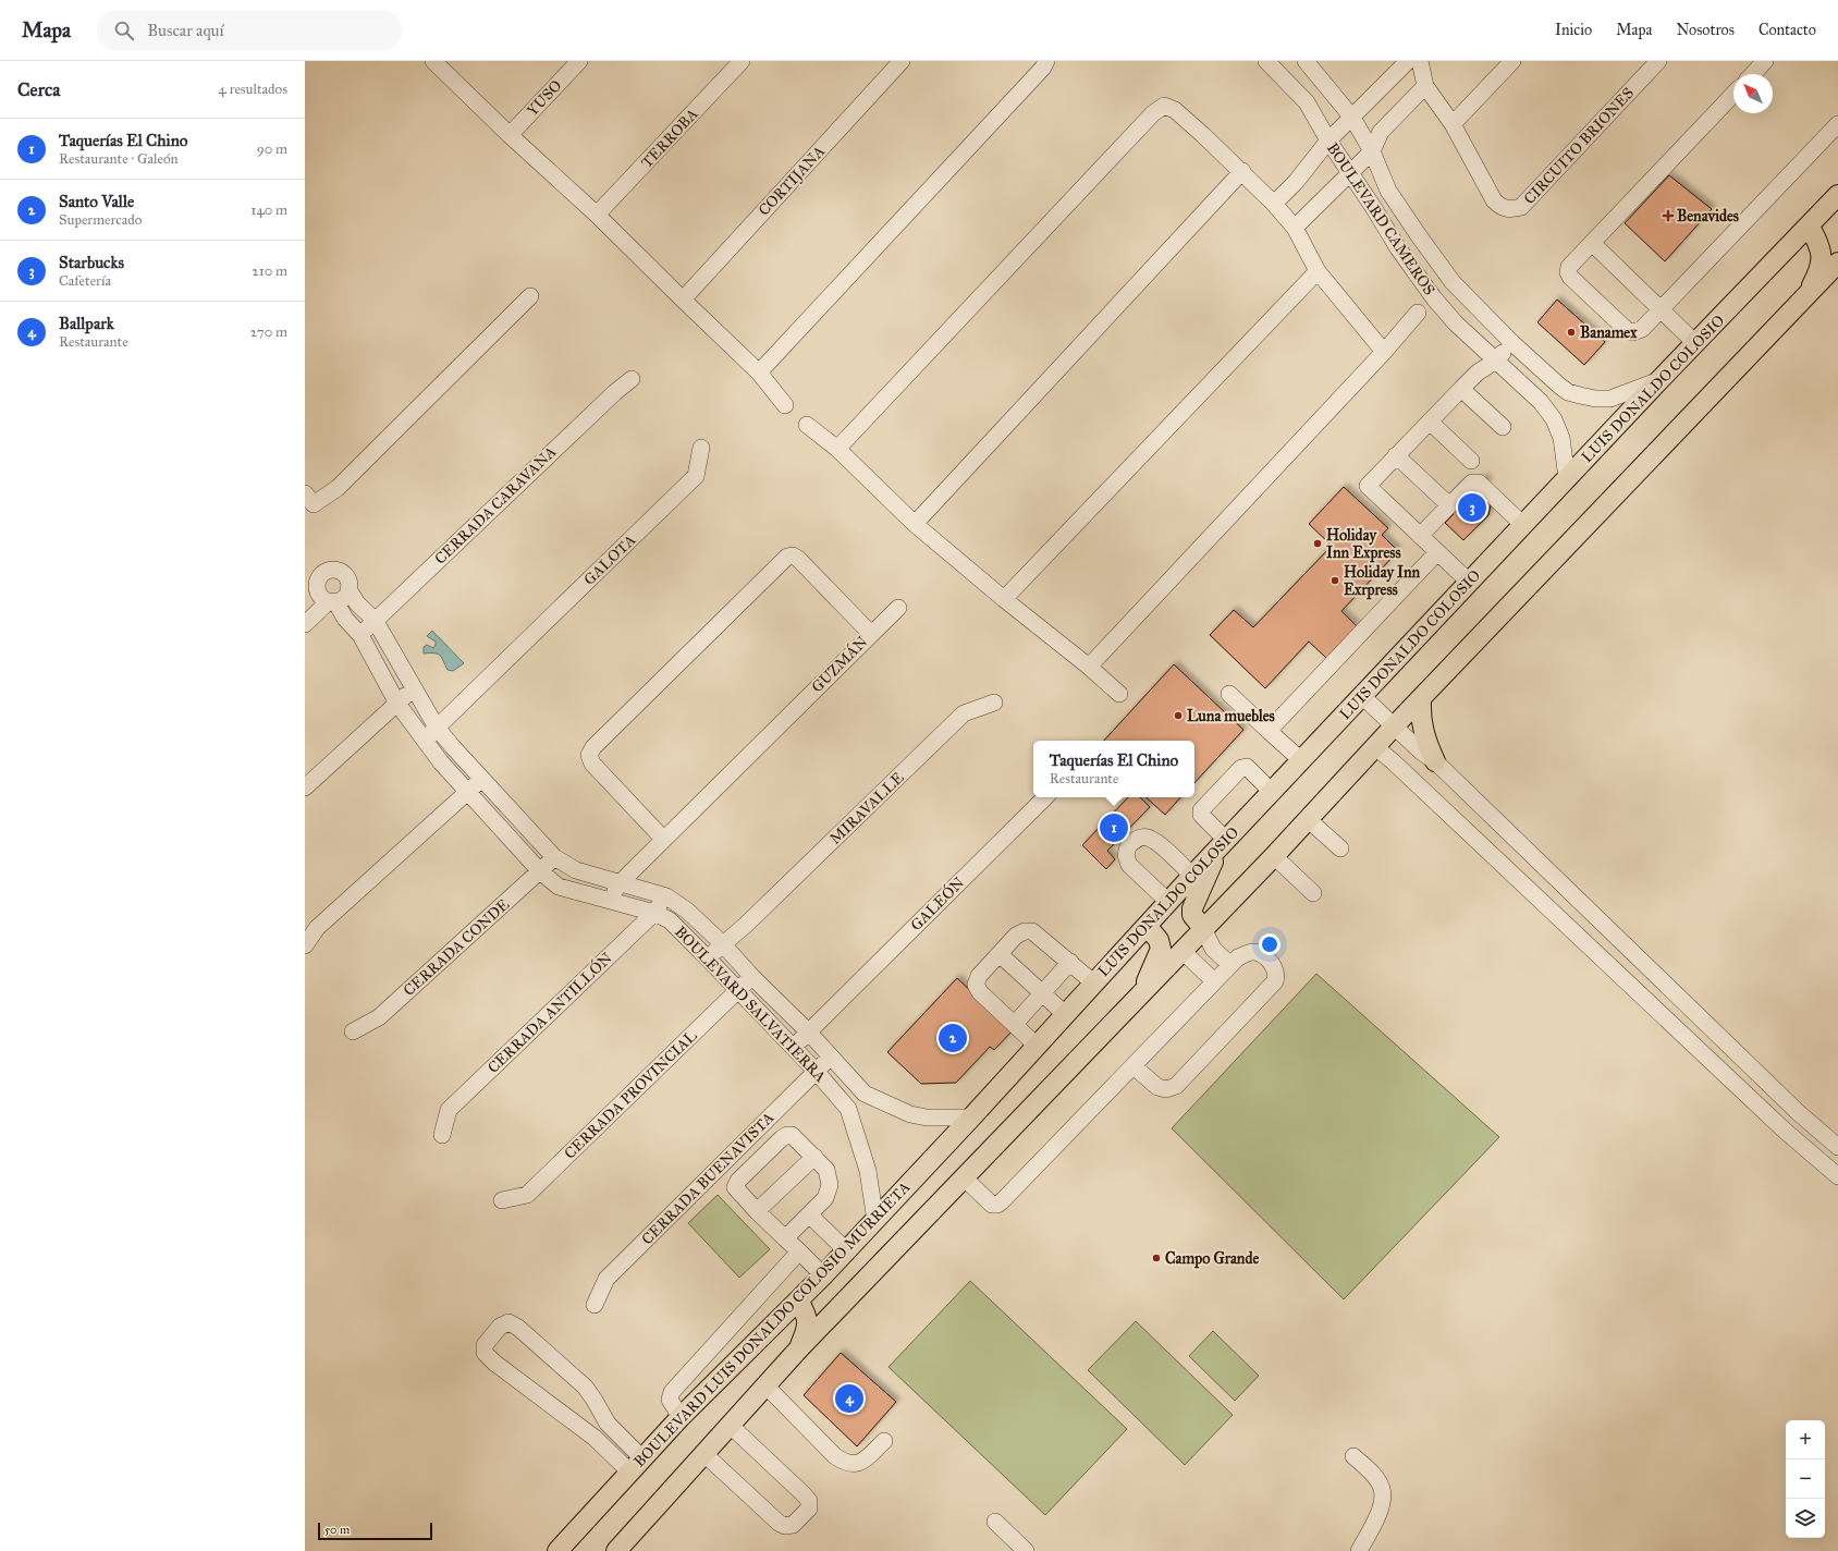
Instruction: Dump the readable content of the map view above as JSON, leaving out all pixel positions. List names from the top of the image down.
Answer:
{
  "streets": {
    "main road": ["LUIS DONALDO COLOSIO", "BOULEVARD LUIS DONALDO COLOSIO MURRIETA"],
    "street": [
      "YUSO",
      "TERROBA",
      "CIRCUITO BRIONES",
      "CORTIJANA",
      "BOULEVARD CAMEROS",
      "CERRADA CARAVANA",
      "GALOTA",
      "GUZMÁN",
      "MIRAVALLE",
      "GALEÓN",
      "CERRADA CONDE",
      "BOULEVARD SALVATIERRA",
      "CERRADA ANTILLÓN",
      "CERRADA PROVINCIAL",
      "CERRADA BUENAVISTA"
    ]
  },
  "crossings": [
    ["BOULEVARD CAMEROS", "LUIS DONALDO COLOSIO"],
    ["LUIS DONALDO COLOSIO", "BOULEVARD LUIS DONALDO COLOSIO MURRIETA"],
    ["CERRADA CARAVANA", "BOULEVARD SALVATIERRA"],
    ["GALOTA", "BOULEVARD SALVATIERRA"],
    ["MIRAVALLE", "BOULEVARD SALVATIERRA"],
    ["GALEÓN", "BOULEVARD SALVATIERRA"],
    ["CERRADA CONDE", "BOULEVARD SALVATIERRA"],
    ["BOULEVARD SALVATIERRA", "CERRADA ANTILLÓN"],
    ["BOULEVARD SALVATIERRA", "CERRADA PROVINCIAL"],
    ["BOULEVARD SALVATIERRA", "CERRADA BUENAVISTA"],
    ["BOULEVARD SALVATIERRA", "BOULEVARD LUIS DONALDO COLOSIO MURRIETA"]
  ],
  "places": {
    "health": ["Benavides"],
    "other": [
      "Banamex",
      "Holiday Inn Express",
      "Holiday Inn Exrpress",
      "Luna muebles",
      "Campo Grande"
    ]
  },
  "scale_bar": "50 m",
  "north": "top left",
  "page": {
    "header": "Mapa",
    "search": "Buscar aquí",
    "nav": [
      "Inicio",
      "Mapa",
      "Nosotros",
      "Contacto"
    ],
    "heading": ["Cerca", "4 resultados"],
    "list": [
      {
        "mark": "1",
        "name": "Taquerías El Chino",
        "note": "Restaurante · Galeón",
        "value": "90 m"
      },
      {
        "mark": "2",
        "name": "Santo Valle",
        "note": "Supermercado",
        "value": "140 m"
      },
      {
        "mark": "3",
        "name": "Starbucks",
        "note": "Cafetería",
        "value": "210 m"
      },
      {
        "mark": "4",
        "name": "Ballpark",
        "note": "Restaurante",
        "value": "270 m"
      }
    ],
    "pins": [
      "3",
      "1",
      "2",
      "4"
    ],
    "popup": ["Taquerías El Chino", "Restaurante"],
    "map_buttons": ["+", "−"],
    "scale": "50 m"
  }
}
